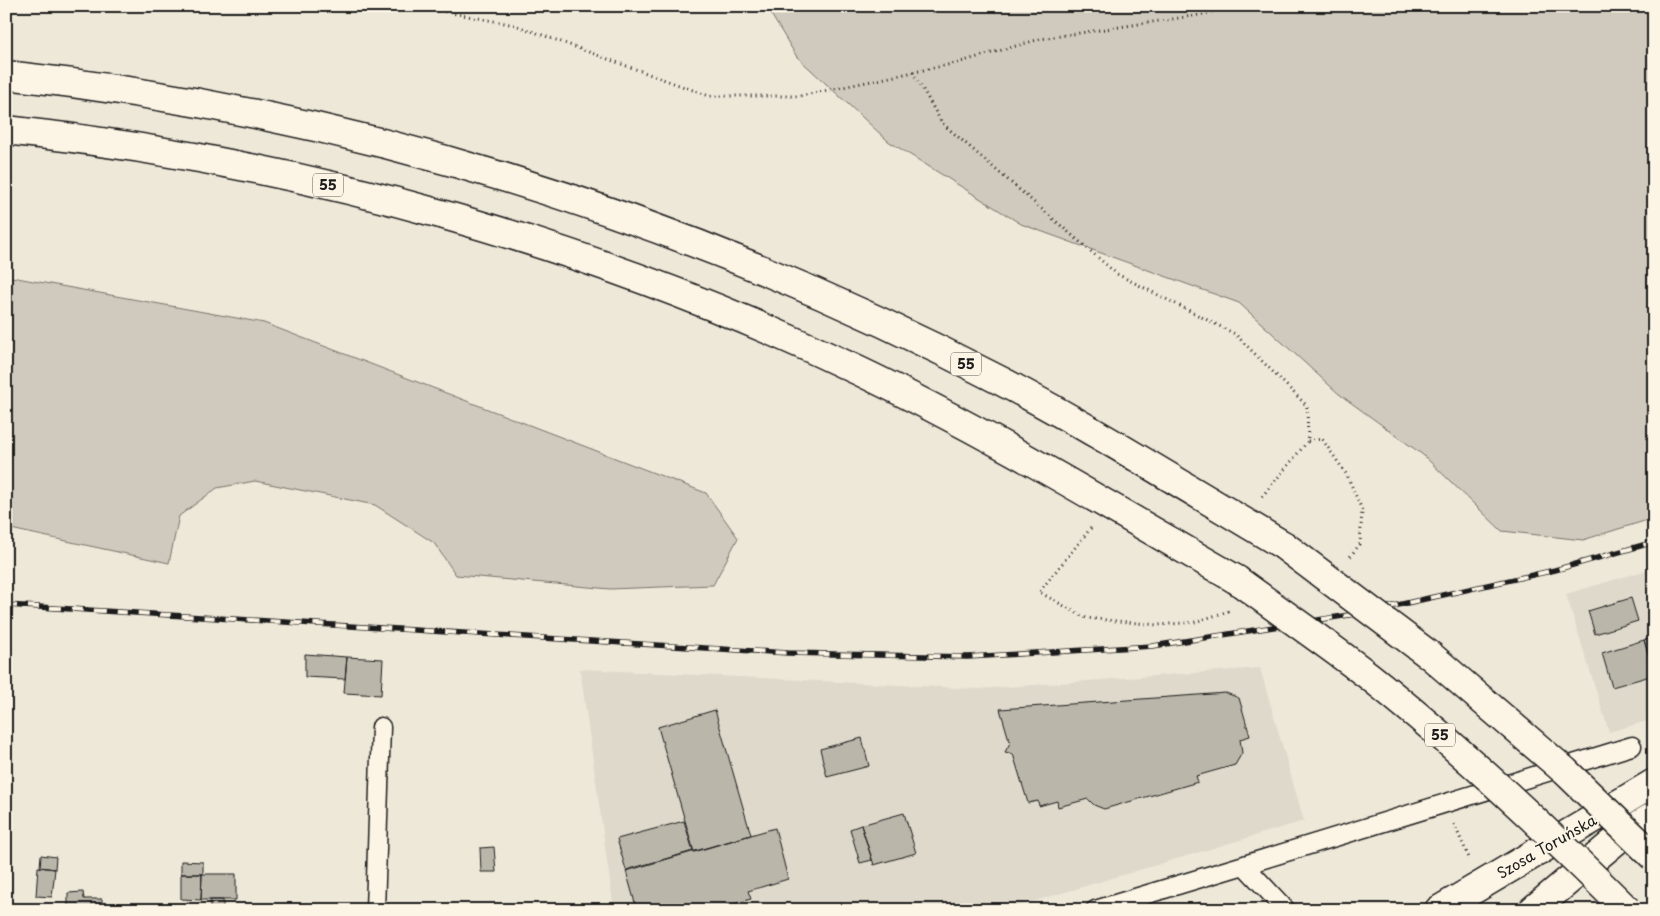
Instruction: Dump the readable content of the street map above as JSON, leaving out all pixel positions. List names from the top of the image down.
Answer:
{
  "streets": {
    "main road": ["55", "Szosa Toruńska"]
  }
}
